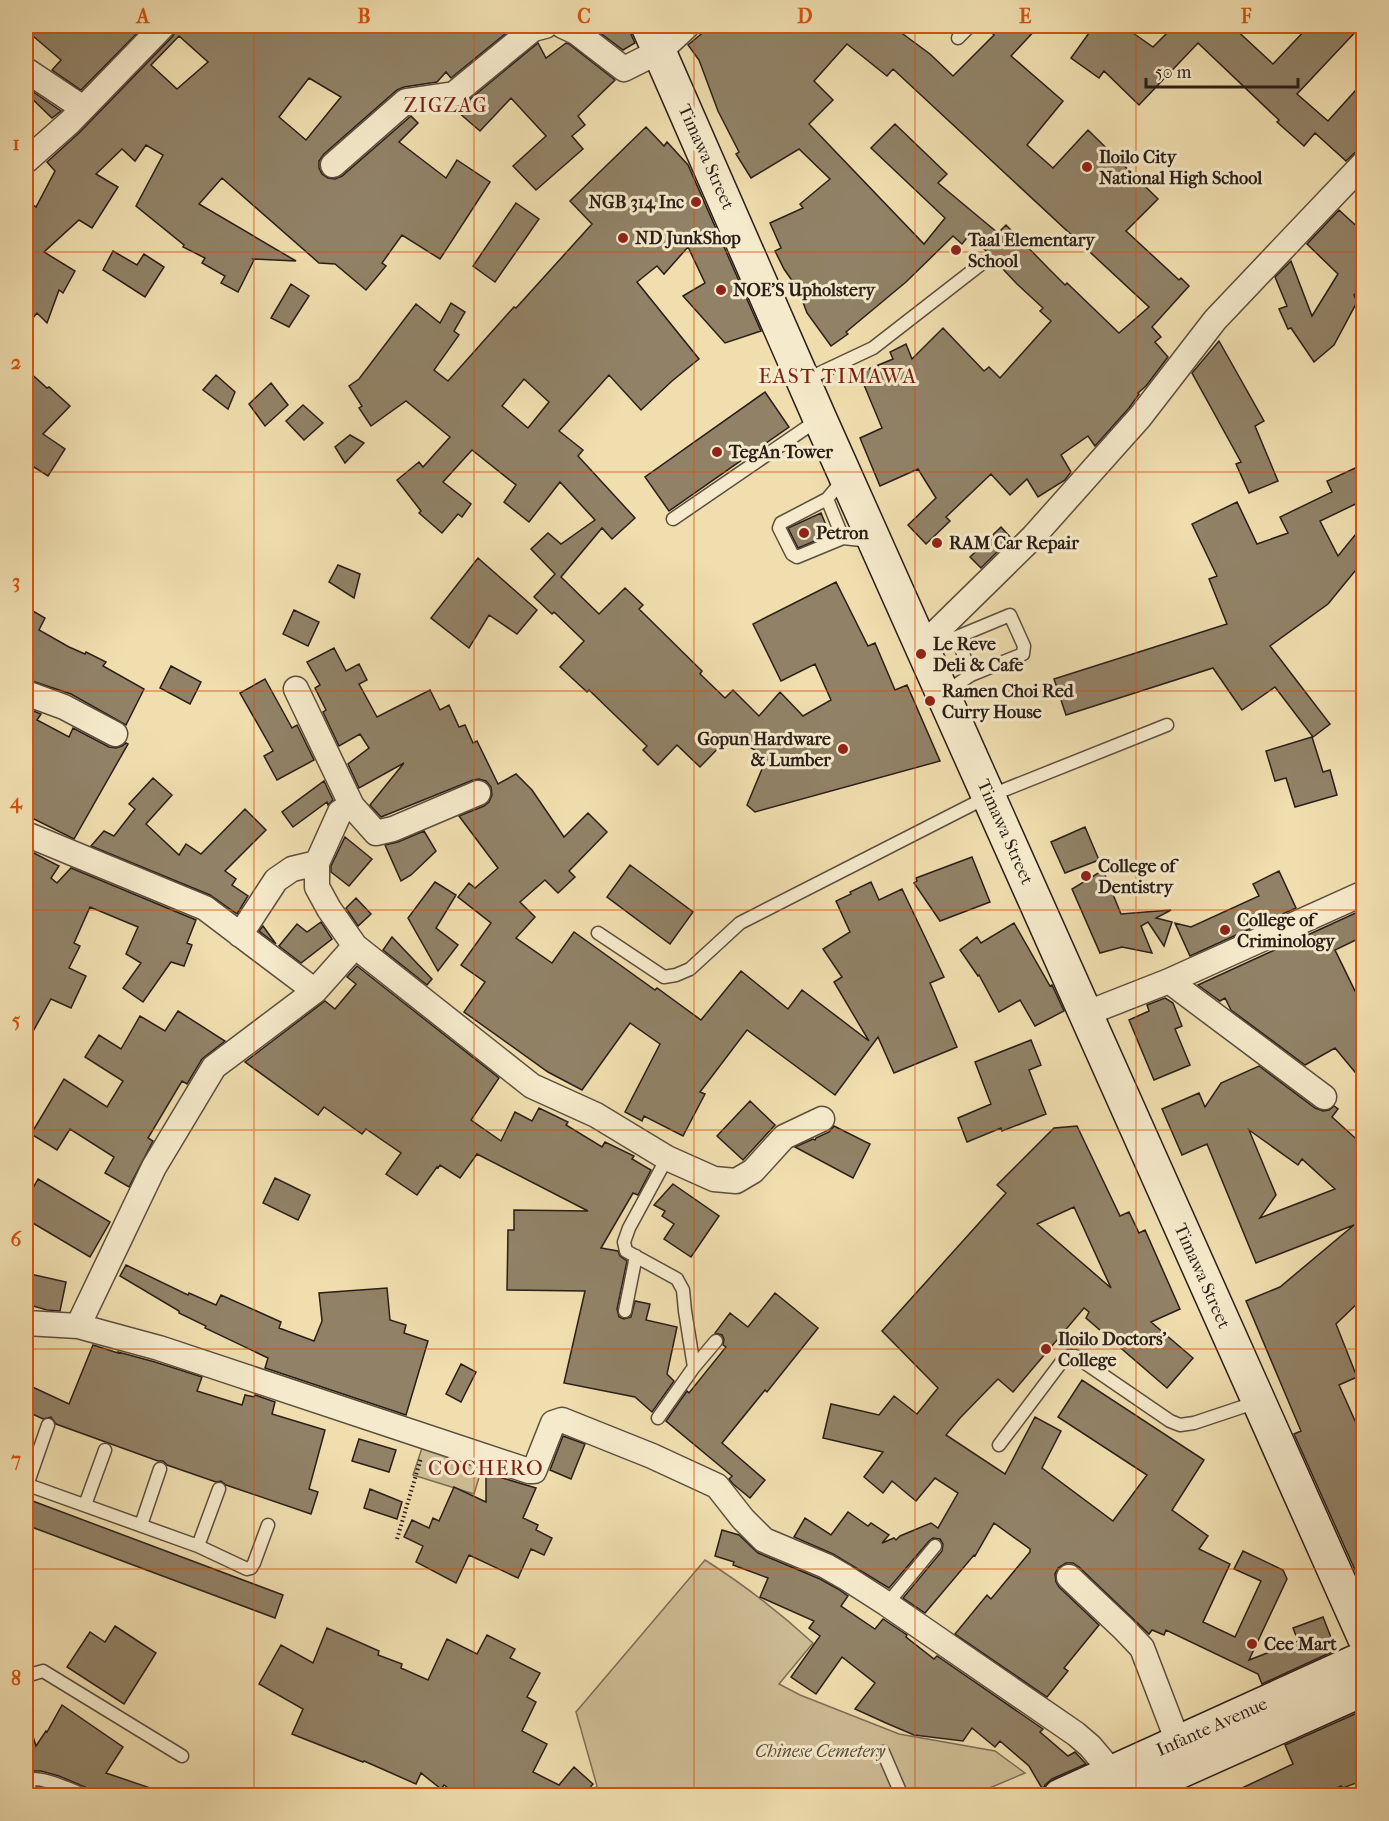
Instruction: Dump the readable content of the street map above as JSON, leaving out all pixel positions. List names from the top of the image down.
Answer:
{
  "streets": {
    "street": ["Timawa Street", "Infante Avenue"]
  },
  "districts": ["ZIGZAG", "EAST TIMAWA", "COCHERO"],
  "parks": ["Chinese Cemetery"],
  "places": [
    "Iloilo City National High School",
    "NGB 314 Inc",
    "ND JunkShop",
    "Taal Elementary School",
    "NOE'S Upholstery",
    "TegAn Tower",
    "Petron",
    "RAM Car Repair",
    "Le Reve Deli & Cafe",
    "Ramen Choi Red Curry House",
    "Gopun Hardware & Lumber",
    "College of Dentistry",
    "College of Criminology",
    "Iloilo Doctors' College",
    "Cee Mart"
  ],
  "scale_bar": "50 m",
  "grid": {
    "columns": [
      "A",
      "B",
      "C",
      "D",
      "E",
      "F"
    ],
    "rows": [
      "1",
      "2",
      "3",
      "4",
      "5",
      "6",
      "7",
      "8"
    ]
  }
}
